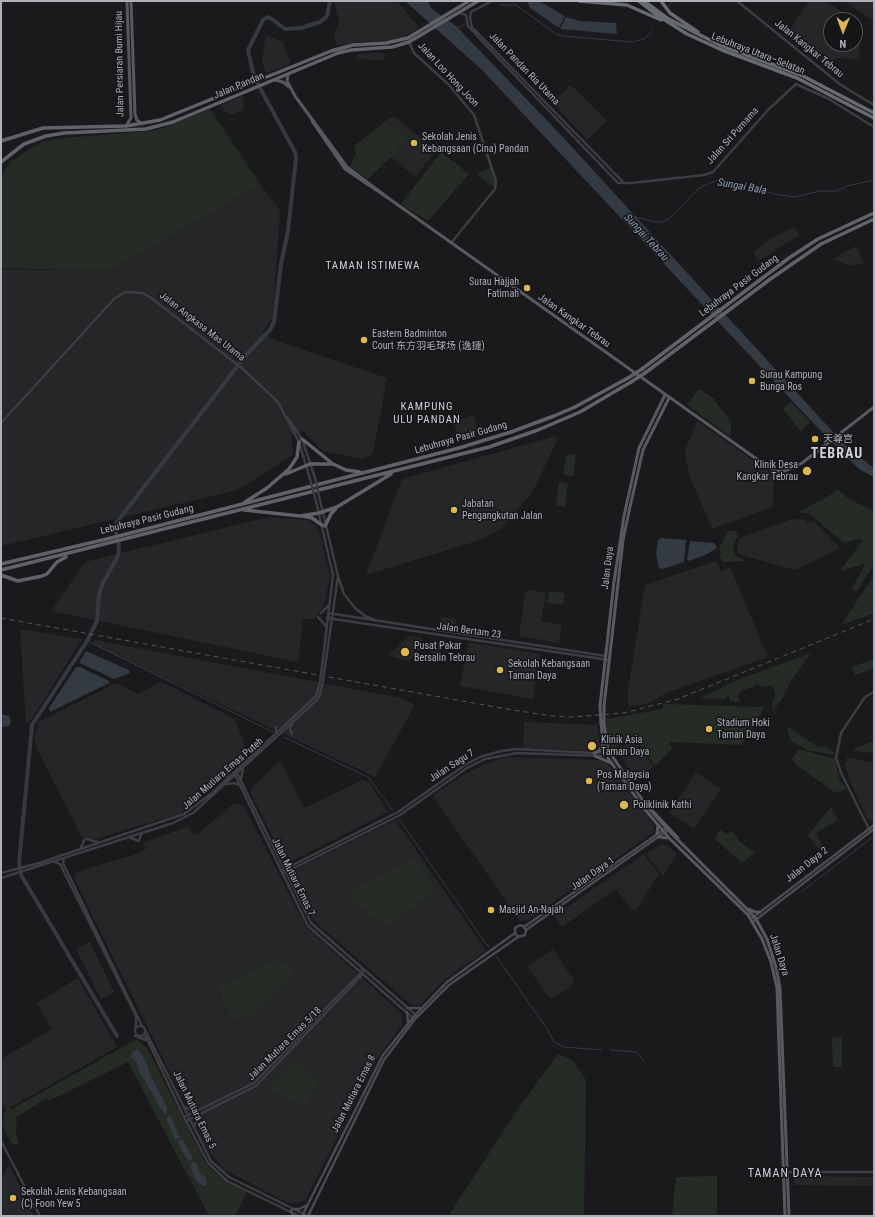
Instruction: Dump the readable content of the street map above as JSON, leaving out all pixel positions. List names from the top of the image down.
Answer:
{
  "streets": {
    "highway": ["Lebuhraya Utara–Selatan", "Jalan Pandan", "Lebuhraya Pasir Gudang"],
    "main road": [
      "Jalan Kangkar Tebrau",
      "Jalan Persiaran Bumi Hijau",
      "Jalan Daya",
      "Jalan Daya 2",
      "Jalan Daya 1",
      "Jalan Mutiara Emas 8"
    ],
    "street": [
      "Jalan Pandan Ria Utama",
      "Jalan Loo Hong Joon",
      "Jalan Sri Purnama",
      "Jalan Angkasa Mas Utama",
      "Jalan Bertam 23",
      "Jalan Sagu 7",
      "Jalan Mutiara Emas Puteh",
      "Jalan Mutiara Emas 7",
      "Jalan Mutiara Emas 5/18",
      "Jalan Mutiara Emas 5"
    ]
  },
  "crossings": [
    ["Jalan Kangkar Tebrau", "Jalan Loo Hong Joon"],
    ["Jalan Kangkar Tebrau", "Jalan Pandan"],
    ["Jalan Kangkar Tebrau", "Jalan Daya"],
    ["Jalan Persiaran Bumi Hijau", "Jalan Pandan"],
    ["Jalan Pandan Ria Utama", "Jalan Sri Purnama"],
    ["Jalan Loo Hong Joon", "Jalan Pandan"],
    ["Jalan Daya", "Jalan Bertam 23"],
    ["Jalan Daya", "Jalan Sagu 7"],
    ["Jalan Daya", "Jalan Daya 2"],
    ["Jalan Daya", "Jalan Daya 1"],
    ["Jalan Bertam 23", "Jalan Mutiara Emas Puteh"],
    ["Jalan Mutiara Emas Puteh", "Jalan Mutiara Emas 7"],
    ["Jalan Daya 1", "Jalan Mutiara Emas 8"],
    ["Jalan Mutiara Emas 7", "Jalan Mutiara Emas 5/18"],
    ["Jalan Mutiara Emas 7", "Jalan Mutiara Emas 8"],
    ["Jalan Mutiara Emas 5/18", "Jalan Mutiara Emas 5"],
    ["Jalan Mutiara Emas 8", "Jalan Mutiara Emas 5"]
  ],
  "districts": [
    "TAMAN ISTIMEWA",
    "KAMPUNG ULU PANDAN",
    "TEBRAU",
    "TAMAN DAYA"
  ],
  "water": ["Sungai Bala", "Sungai Tebrau"],
  "places": [
    "Sekolah Jenis Kebangsaan (Cina) Pandan",
    "Surau Hajjah Fatimah",
    "Eastern Badminton Court 东方羽毛球场 (逸捷)",
    "Surau Kampung Bunga Ros",
    "天尊宫",
    "Klinik Desa Kangkar Tebrau",
    "Jabatan Pengangkutan Jalan",
    "Pusat Pakar Bersalin Tebrau",
    "Sekolah Kebangsaan Taman Daya",
    "Stadium Hoki Taman Daya",
    "Klinik Asia Taman Daya",
    "Pos Malaysia (Taman Daya)",
    "Poliklinik Kathi",
    "Masjid An-Najah",
    "Sekolah Jenis Kebangsaan (C) Foon Yew 5"
  ],
  "north": "bottom"
}
